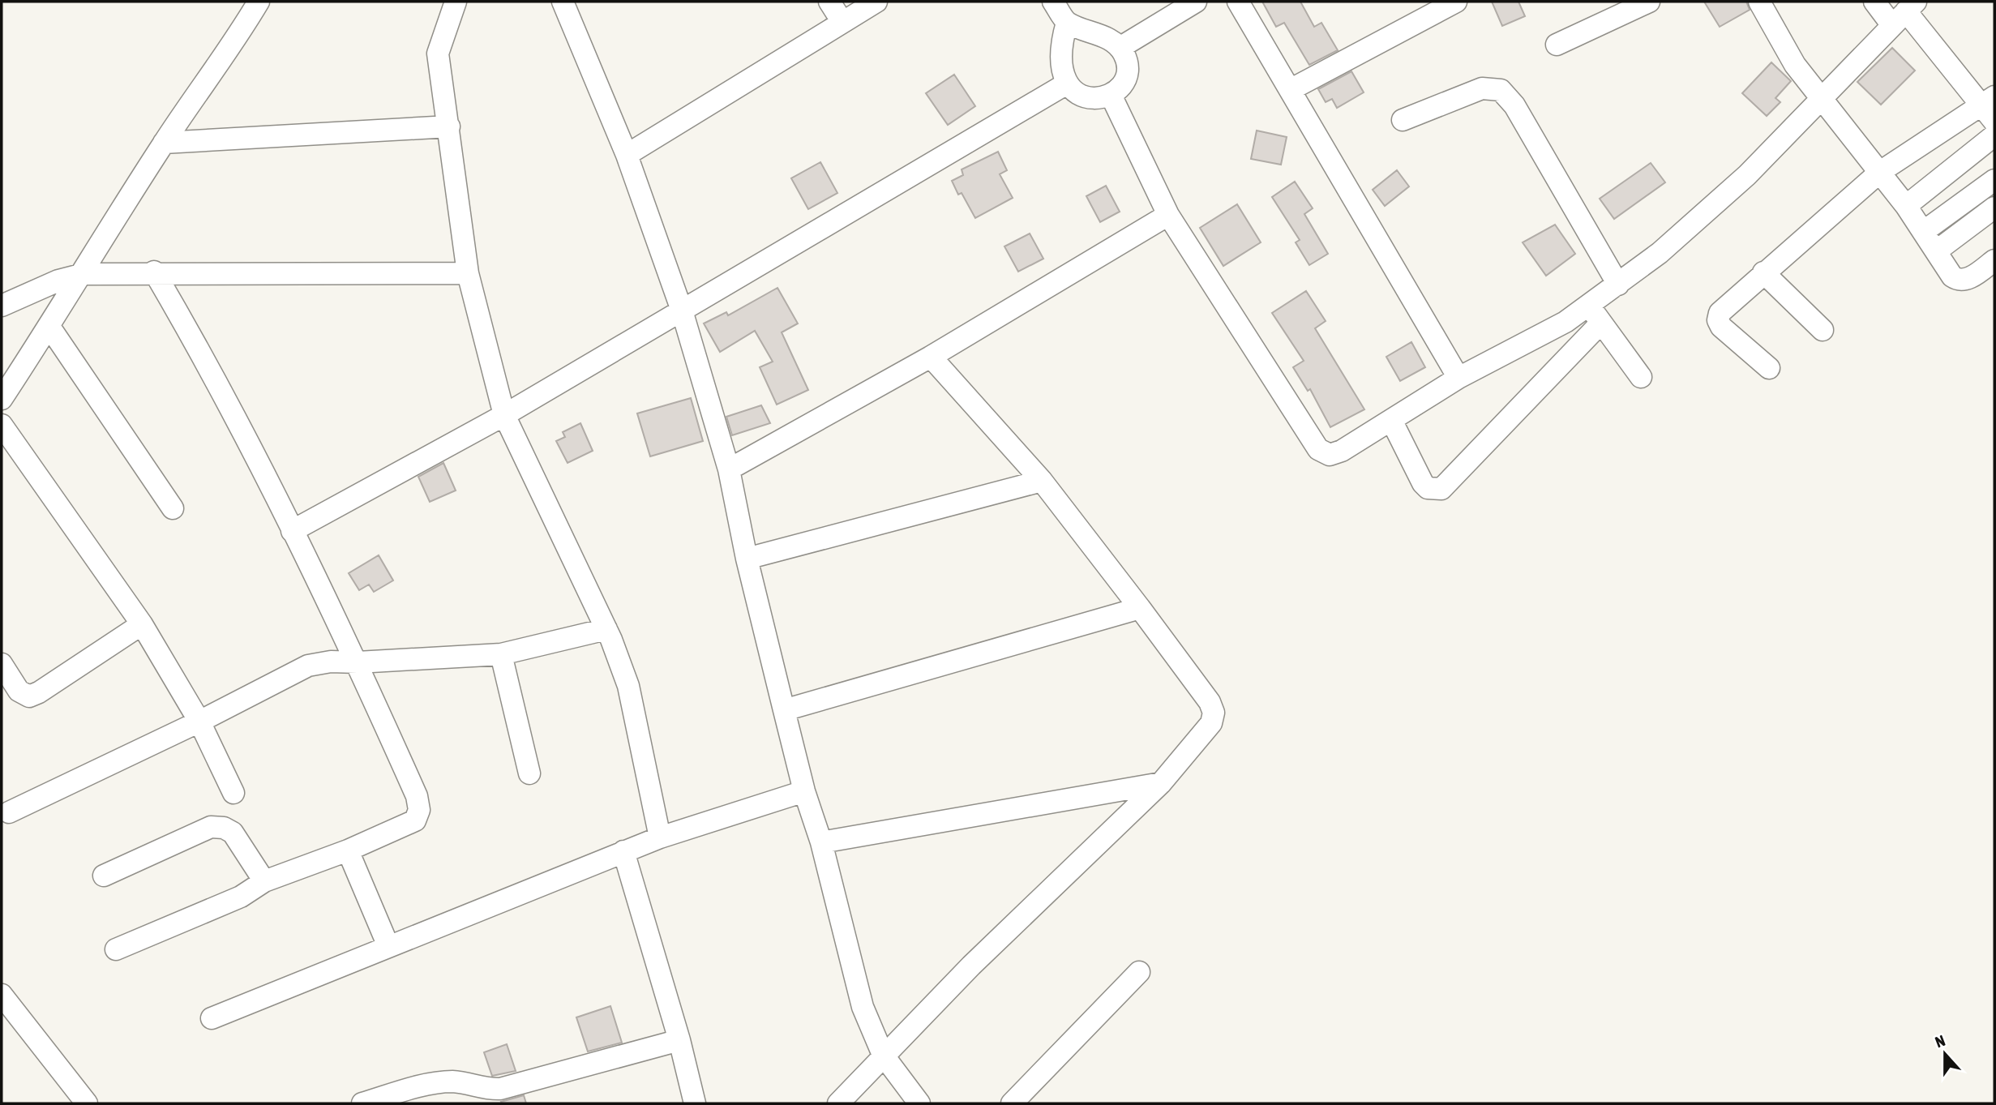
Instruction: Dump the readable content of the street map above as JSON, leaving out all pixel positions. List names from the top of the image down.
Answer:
{
  "north": "top"
}
